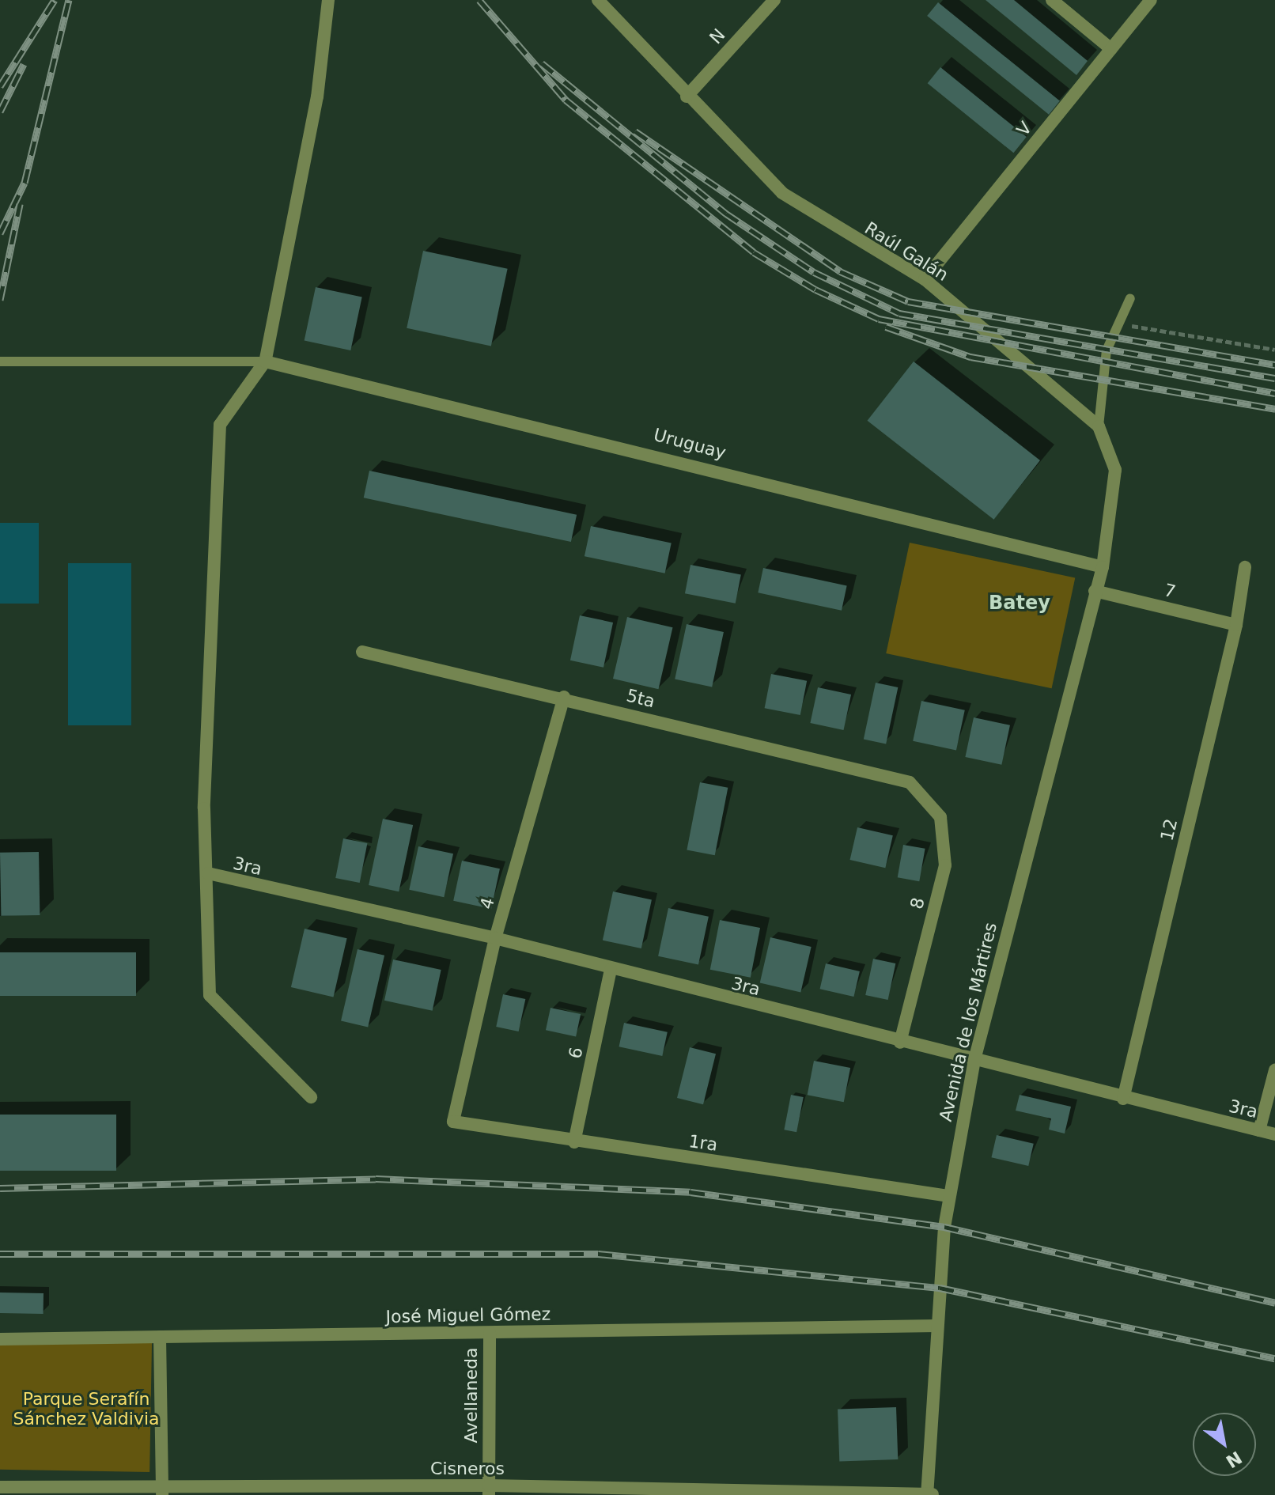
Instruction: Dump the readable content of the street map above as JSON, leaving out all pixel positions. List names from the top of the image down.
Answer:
{
  "streets": {
    "street": [
      "N",
      "V",
      "Raúl Galán",
      "Uruguay",
      "7",
      "5ta",
      "12",
      "3ra",
      "4",
      "8",
      "Avenida de los Mártires",
      "6",
      "1ra",
      "José Miguel Gómez",
      "Avellaneda",
      "Cisneros"
    ]
  },
  "crossings": [
    ["N", "Raúl Galán"],
    ["V", "Raúl Galán"],
    ["Raúl Galán", "Uruguay"],
    ["Raúl Galán", "Avenida de los Mártires"],
    ["Uruguay", "Avenida de los Mártires"],
    ["7", "12"],
    ["7", "Avenida de los Mártires"],
    ["5ta", "4"],
    ["5ta", "8"],
    ["12", "3ra"],
    ["3ra", "4"],
    ["3ra", "8"],
    ["3ra", "Avenida de los Mártires"],
    ["3ra", "6"],
    ["4", "1ra"],
    ["Avenida de los Mártires", "1ra"],
    ["Avenida de los Mártires", "José Miguel Gómez"],
    ["Avenida de los Mártires", "Cisneros"],
    ["6", "1ra"],
    ["José Miguel Gómez", "Avellaneda"],
    ["Avellaneda", "Cisneros"]
  ],
  "districts": ["Batey"],
  "parks": ["Parque Serafín Sánchez Valdivia"],
  "north": "bottom right"
}
